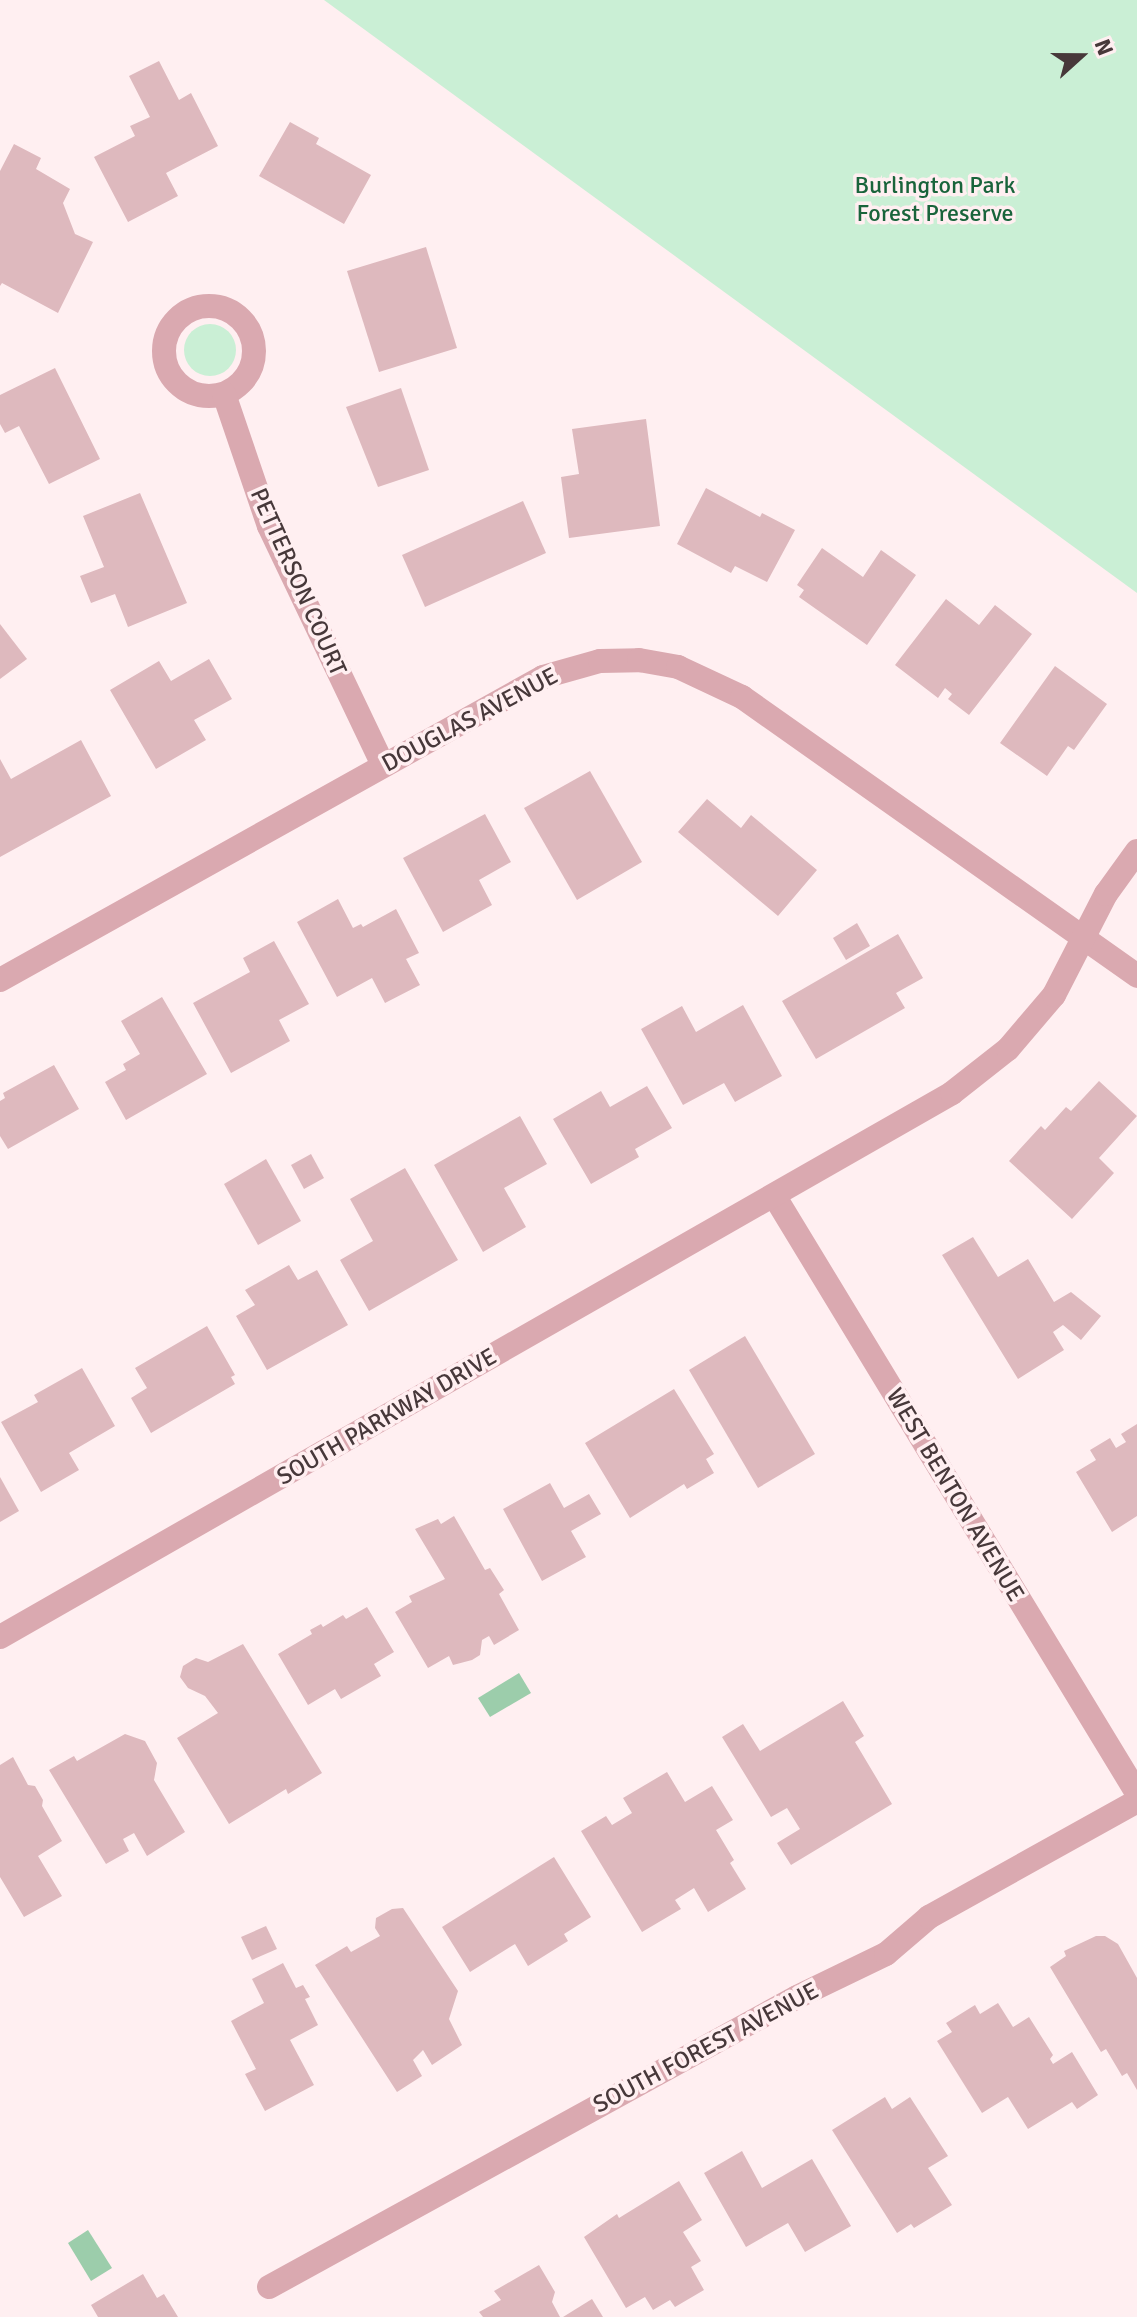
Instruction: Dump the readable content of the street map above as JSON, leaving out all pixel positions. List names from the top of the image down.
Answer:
{
  "streets": {
    "street": [
      "PETTERSON COURT",
      "DOUGLAS AVENUE",
      "SOUTH PARKWAY DRIVE",
      "WEST BENTON AVENUE",
      "SOUTH FOREST AVENUE"
    ]
  },
  "crossings": [
    ["PETTERSON COURT", "DOUGLAS AVENUE"],
    ["DOUGLAS AVENUE", "SOUTH PARKWAY DRIVE"],
    ["SOUTH PARKWAY DRIVE", "WEST BENTON AVENUE"]
  ],
  "parks": ["Burlington Park Forest Preserve"],
  "north": "right"
}
